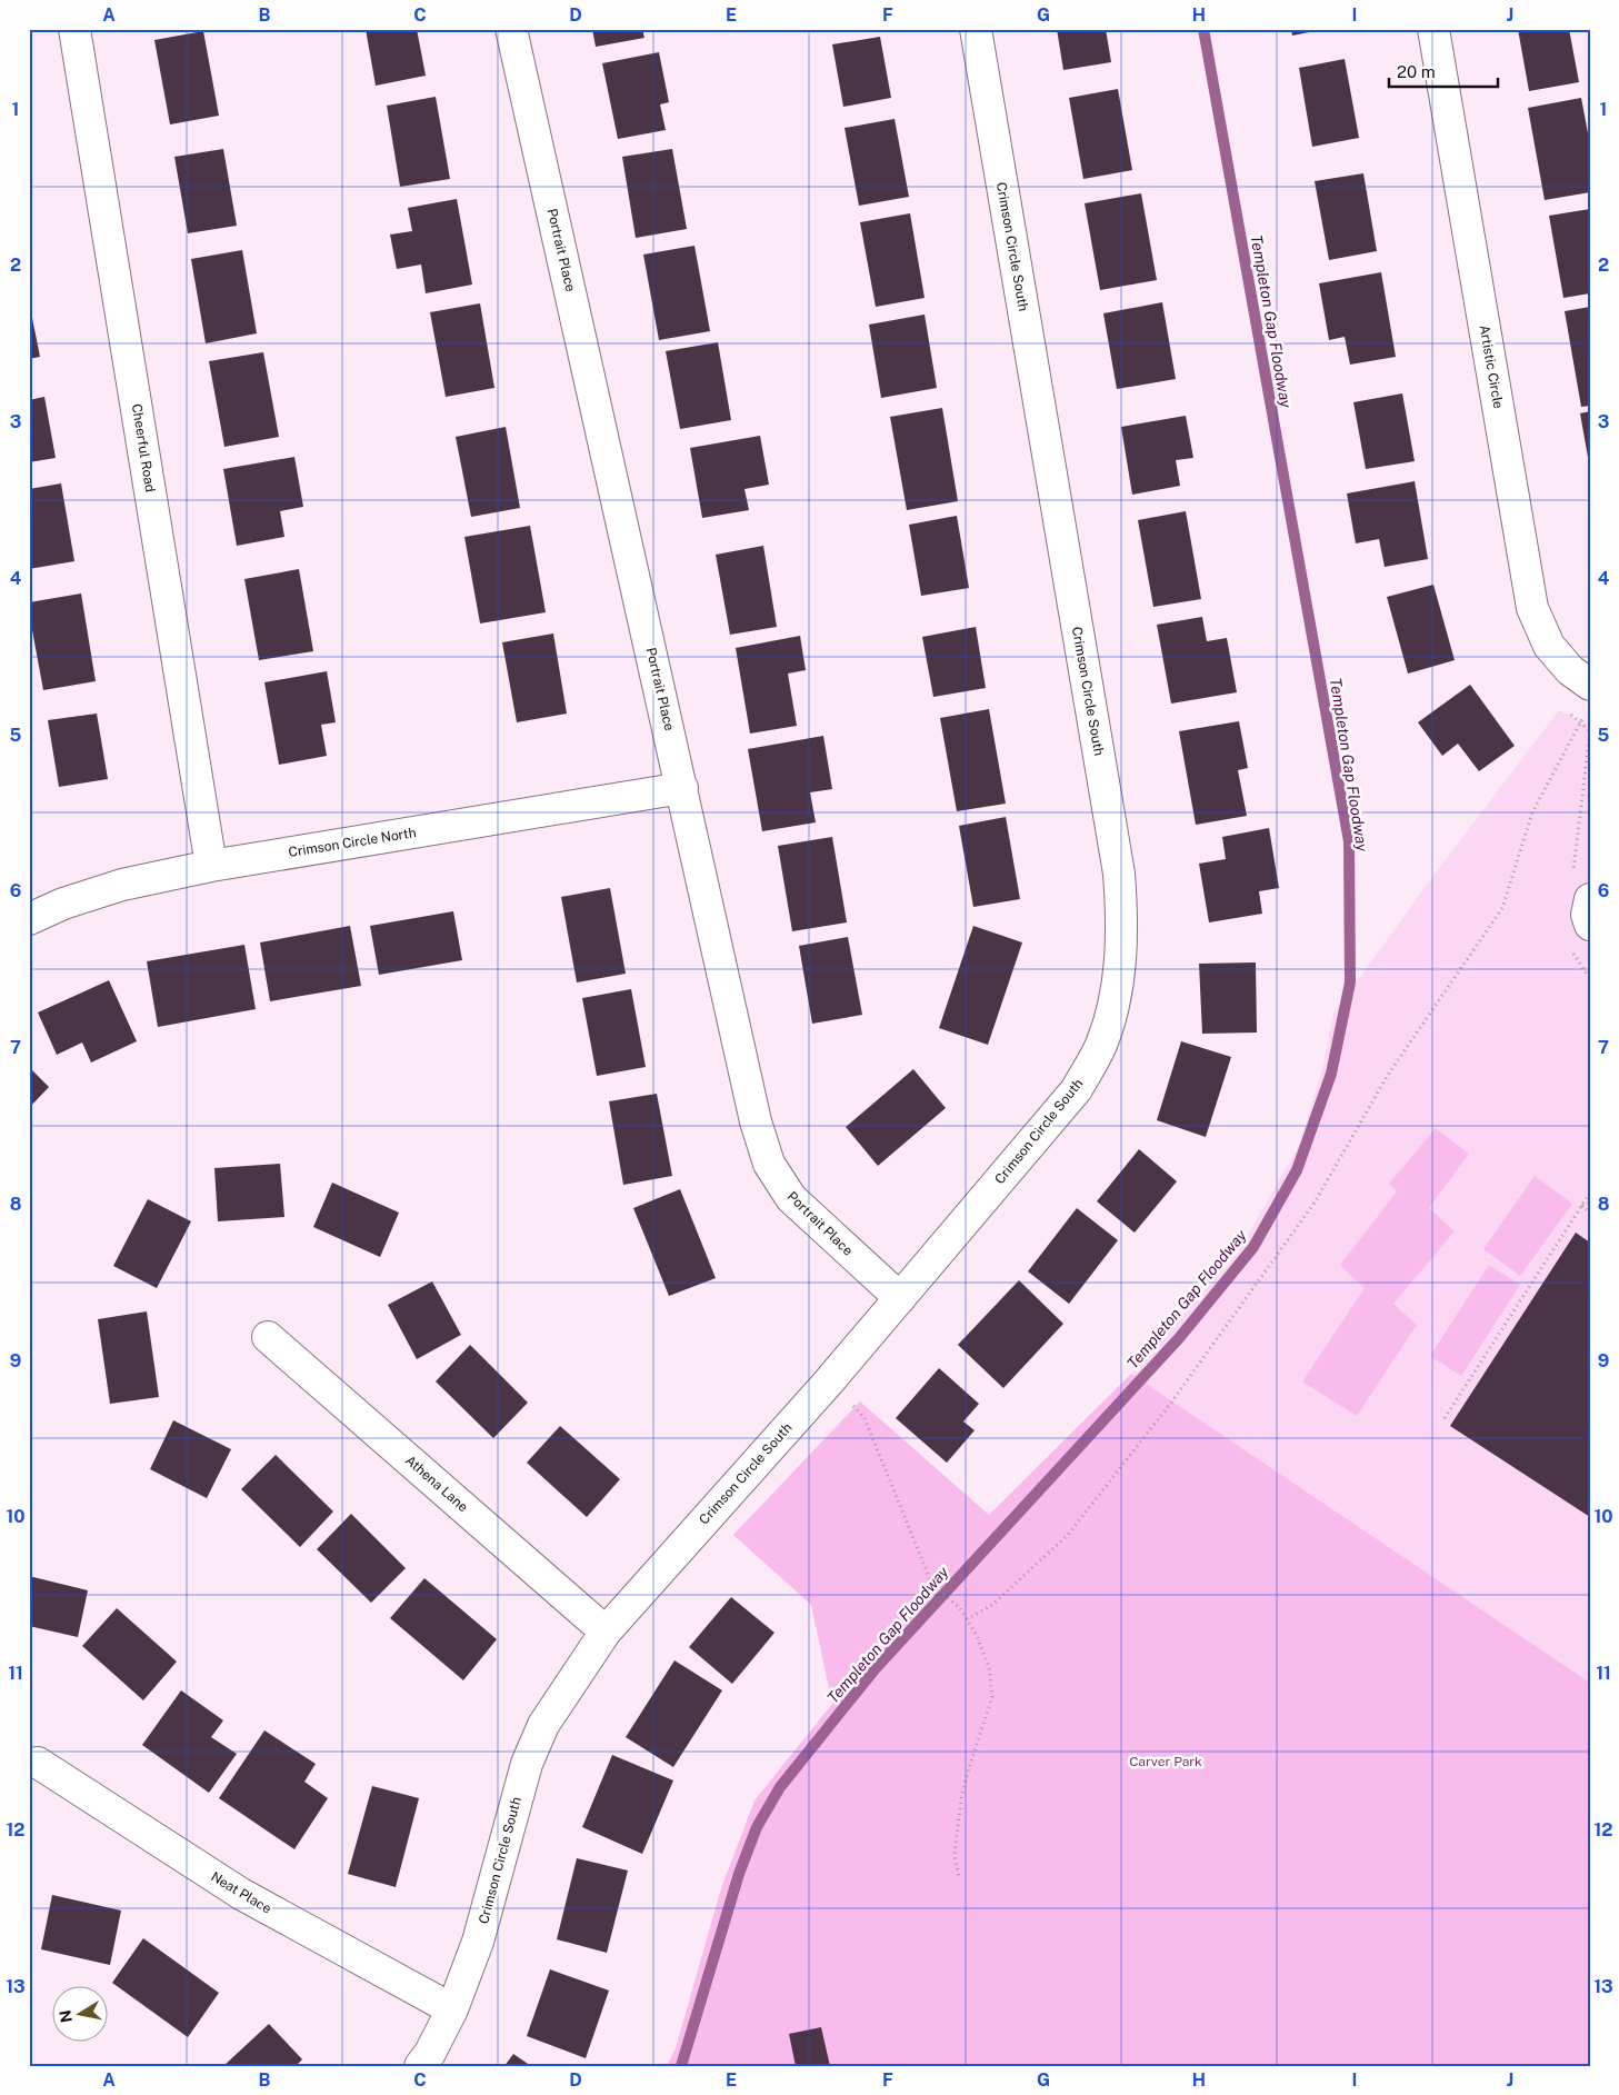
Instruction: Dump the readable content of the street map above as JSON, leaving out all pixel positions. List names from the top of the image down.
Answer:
{
  "streets": {
    "street": [
      "Crimson Circle South",
      "Portrait Place",
      "Artistic Circle",
      "Cheerful Road",
      "Crimson Circle North",
      "Athena Lane",
      "Neat Place"
    ]
  },
  "crossings": [
    ["Crimson Circle South", "Portrait Place"],
    ["Crimson Circle South", "Athena Lane"],
    ["Crimson Circle South", "Neat Place"],
    ["Portrait Place", "Crimson Circle North"],
    ["Cheerful Road", "Crimson Circle North"]
  ],
  "water": ["Templeton Gap Floodway"],
  "parks": ["Carver Park"],
  "scale_bar": "20 m",
  "north": "left",
  "grid": {
    "columns": [
      "A",
      "B",
      "C",
      "D",
      "E",
      "F",
      "G",
      "H",
      "I",
      "J"
    ],
    "rows": [
      "1",
      "2",
      "3",
      "4",
      "5",
      "6",
      "7",
      "8",
      "9",
      "10",
      "11",
      "12",
      "13"
    ]
  }
}
